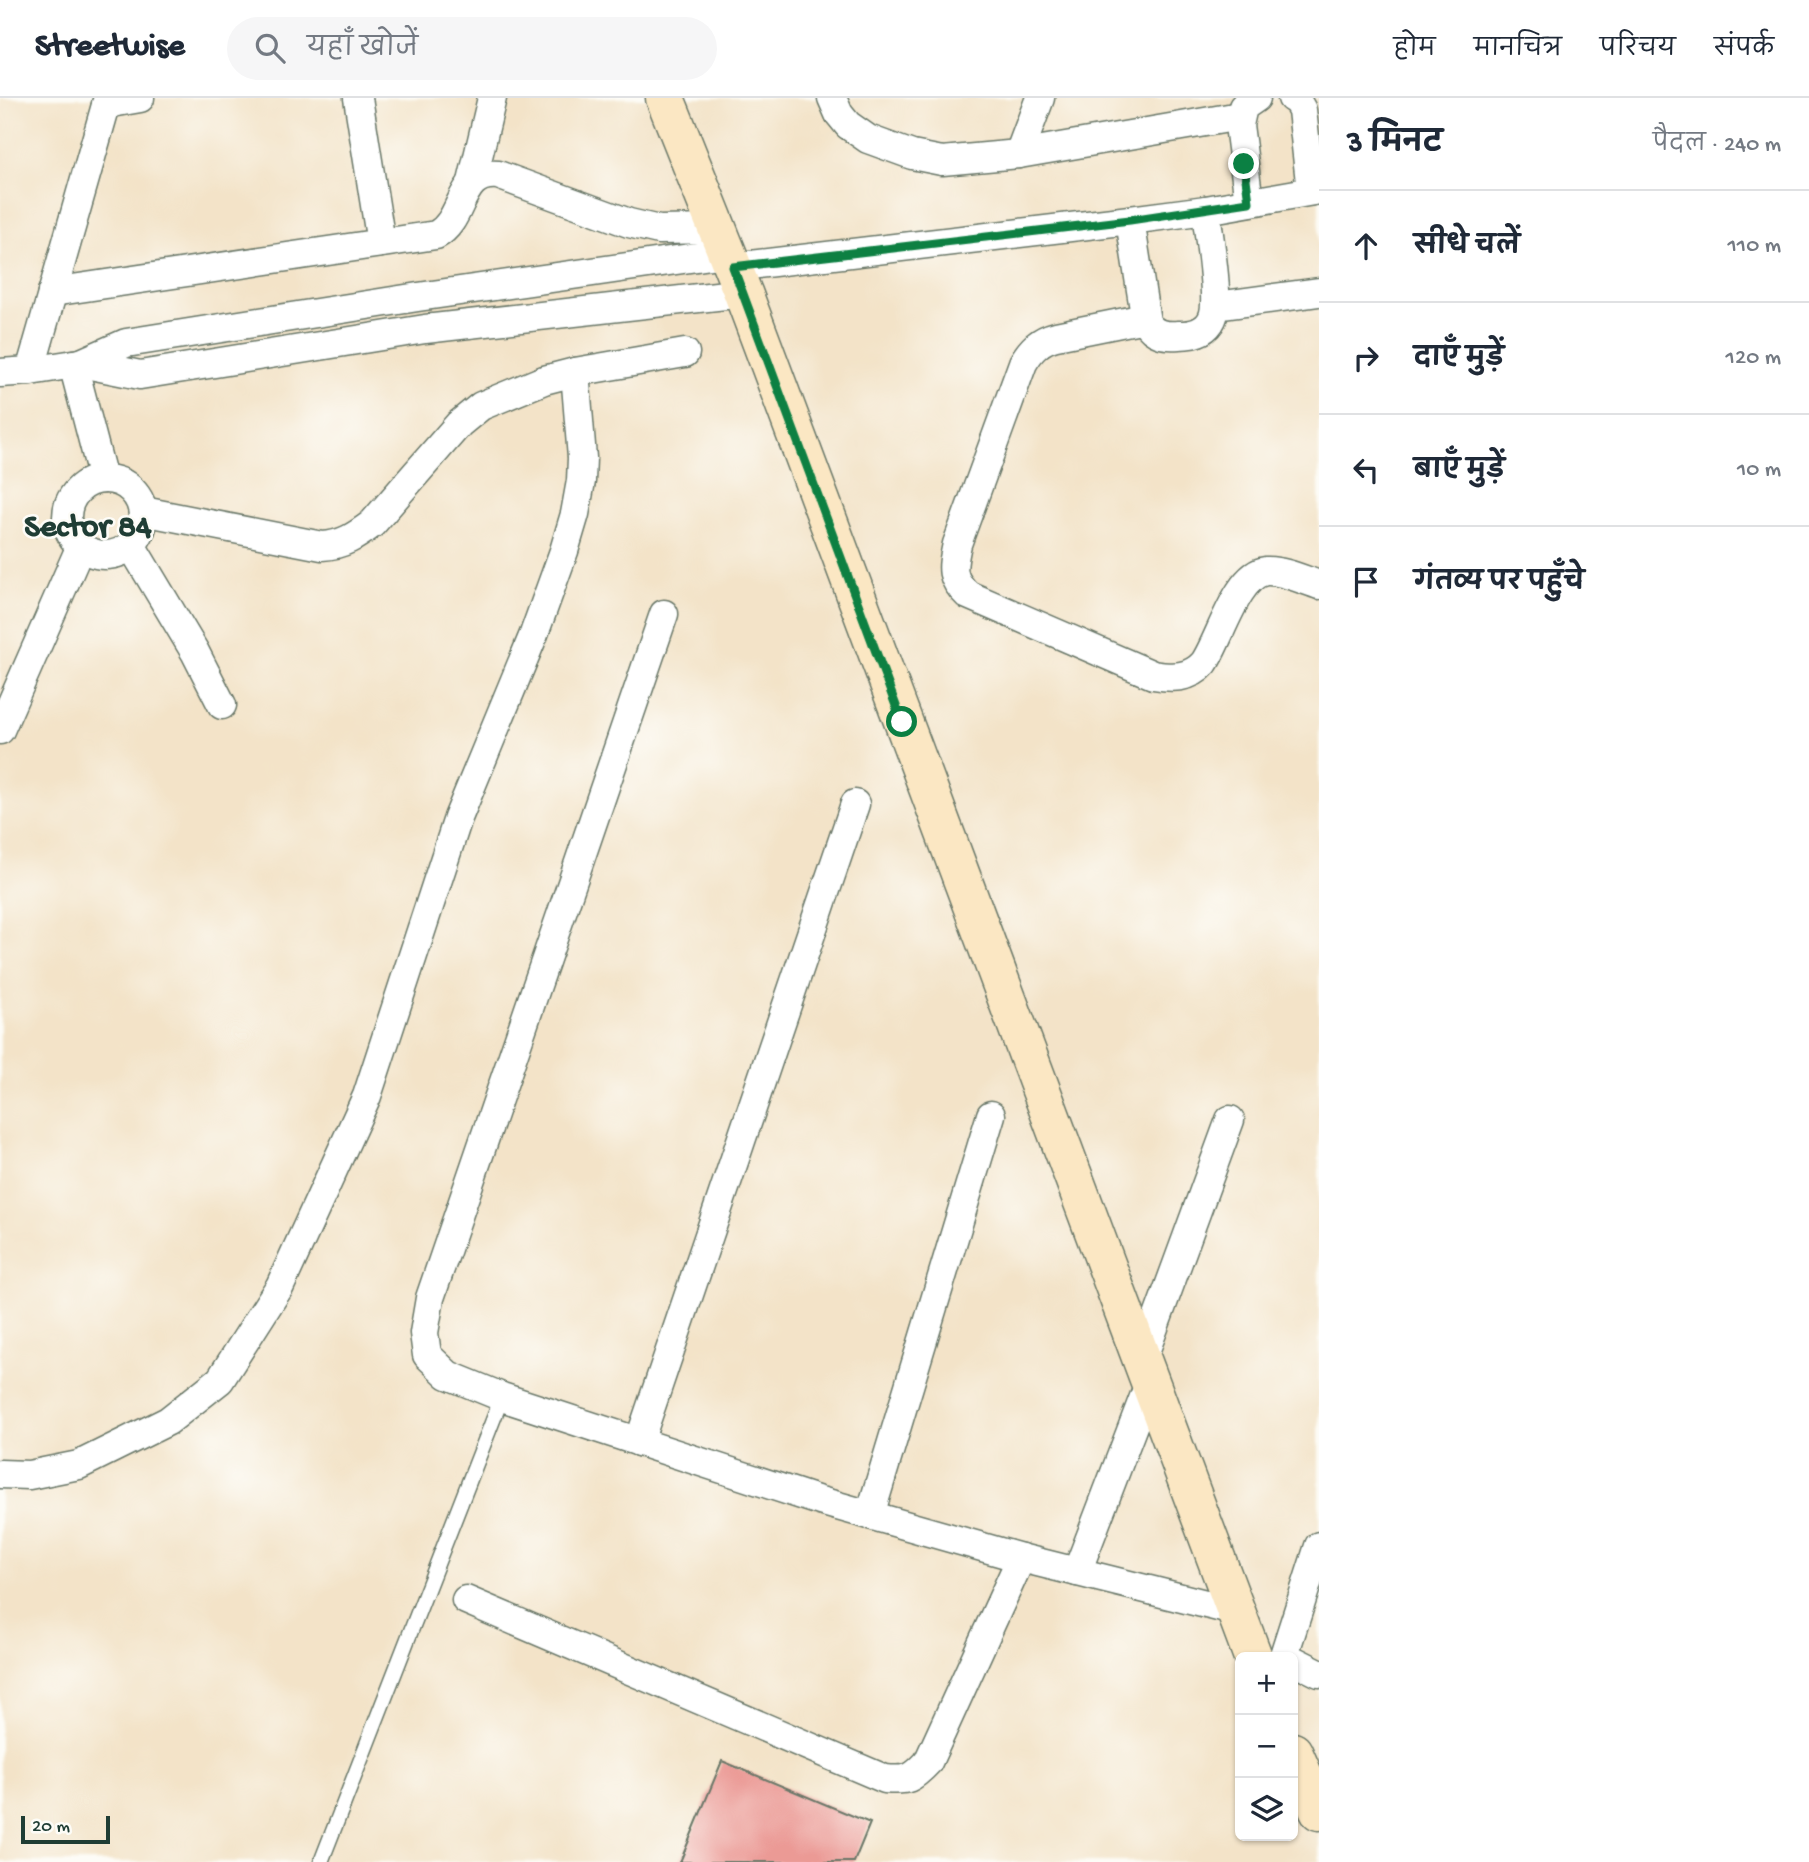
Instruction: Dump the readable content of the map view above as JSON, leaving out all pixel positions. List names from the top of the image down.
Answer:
{
  "districts": ["Sector 84"],
  "scale_bar": "20 m",
  "page": {
    "header": "Streetwise",
    "search": "यहाँ खोजें",
    "nav": [
      "होम",
      "मानचित्र",
      "परिचय",
      "संपर्क"
    ],
    "heading": ["3 मिनट", "पैदल · 240 m"],
    "list": [
      ["सीधे चलें", "110 m"],
      ["दाएँ मुड़ें", "120 m"],
      ["बाएँ मुड़ें", "10 m"],
      "गंतव्य पर पहुँचे"
    ],
    "map_buttons": ["+", "−"],
    "scale": "20 m"
  }
}
